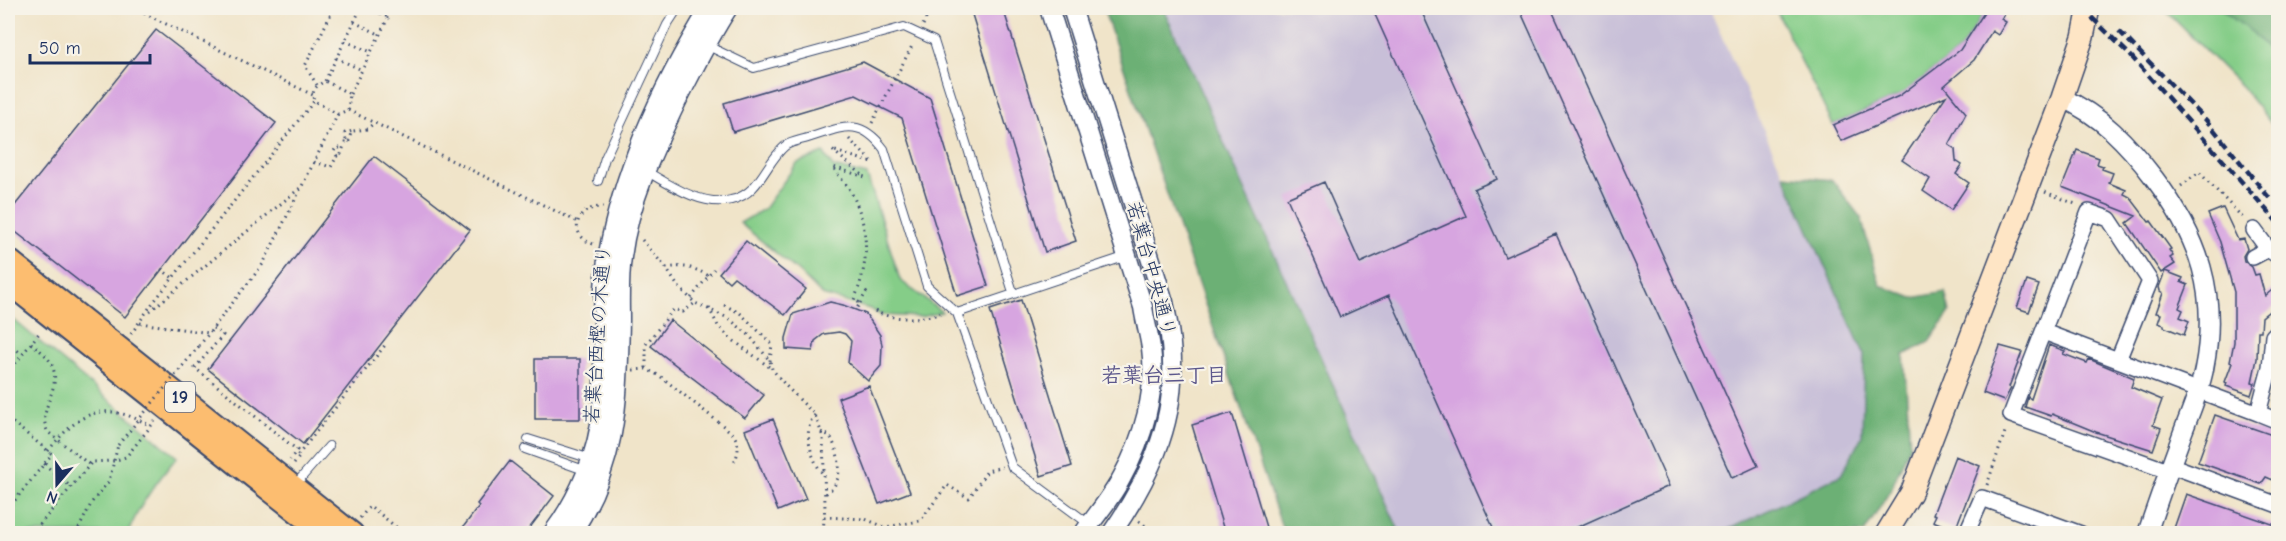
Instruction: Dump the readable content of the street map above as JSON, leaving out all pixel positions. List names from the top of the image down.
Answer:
{
  "streets": {
    "main road": ["19"],
    "street": ["若葉台中央通り", "若葉台西樫の木通り"]
  },
  "districts": ["若葉台三丁目"],
  "scale_bar": "50 m",
  "north": "bottom"
}
